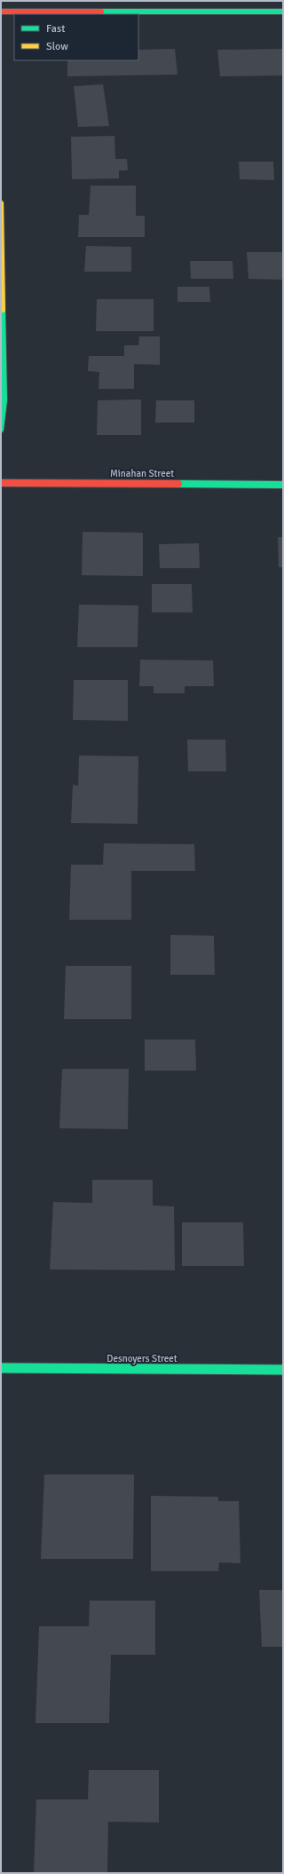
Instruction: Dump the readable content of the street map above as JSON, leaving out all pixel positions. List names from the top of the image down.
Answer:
{
  "streets": {
    "street": ["Minahan Street", "Desnoyers Street"]
  },
  "legend": ["Fast", "Slow"]
}
